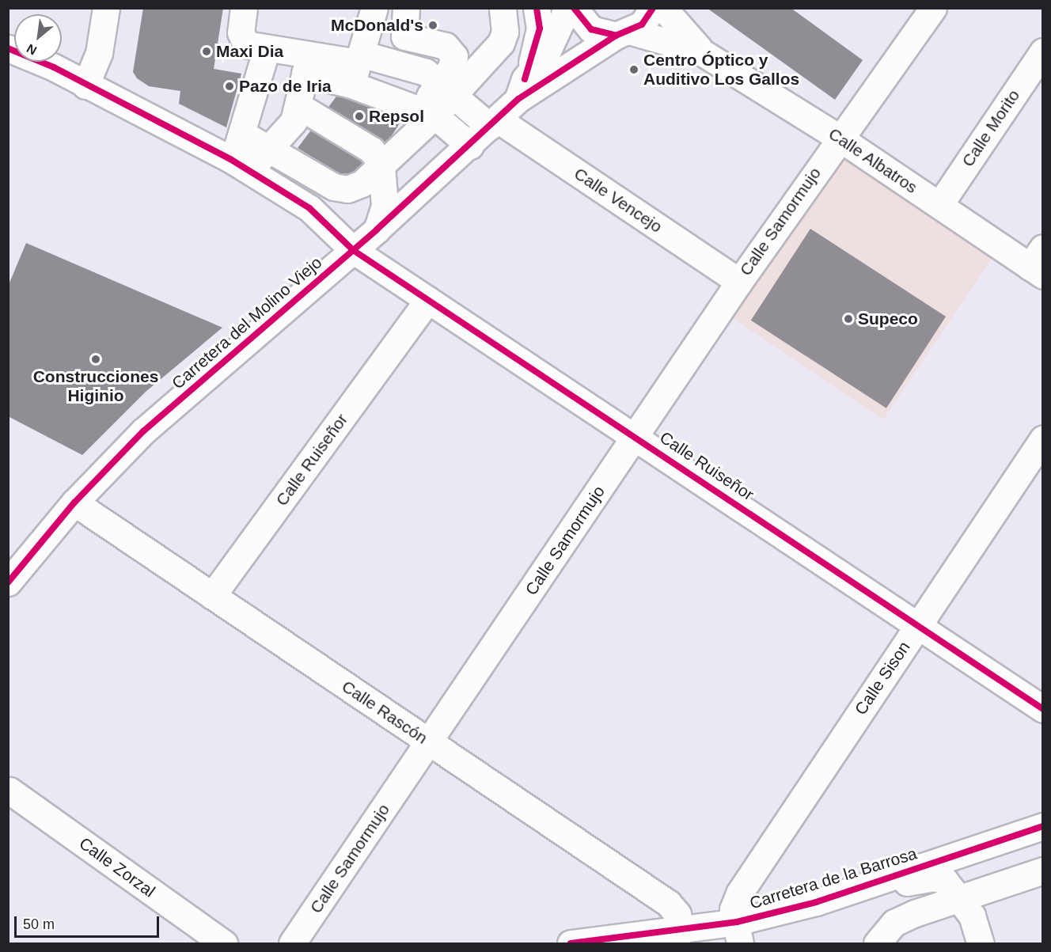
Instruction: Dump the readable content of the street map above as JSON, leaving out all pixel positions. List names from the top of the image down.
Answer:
{
  "streets": {
    "street": [
      "Calle Morito",
      "Calle Albatros",
      "Calle Vencejo",
      "Calle Samormujo",
      "Carretera del Molino Viejo",
      "Calle Ruiseñor",
      "Calle Sison",
      "Calle Rascón",
      "Calle Zorzal",
      "Carretera de la Barrosa"
    ]
  },
  "crossings": [
    ["Calle Morito", "Calle Albatros"],
    ["Calle Albatros", "Calle Samormujo"],
    ["Calle Vencejo", "Calle Samormujo"],
    ["Calle Vencejo", "Carretera del Molino Viejo"],
    ["Calle Samormujo", "Calle Ruiseñor"],
    ["Calle Samormujo", "Calle Rascón"],
    ["Carretera del Molino Viejo", "Calle Ruiseñor"],
    ["Carretera del Molino Viejo", "Calle Rascón"],
    ["Calle Ruiseñor", "Calle Sison"],
    ["Calle Ruiseñor", "Calle Rascón"],
    ["Calle Sison", "Carretera de la Barrosa"],
    ["Calle Rascón", "Carretera de la Barrosa"]
  ],
  "places": [
    "McDonald's",
    "Maxi Dia",
    "Centro Óptico y Auditivo Los Gallos",
    "Pazo de Iria",
    "Repsol",
    "Supeco",
    "Construcciones Higinio"
  ],
  "scale_bar": "50 m",
  "north": "bottom left"
}
